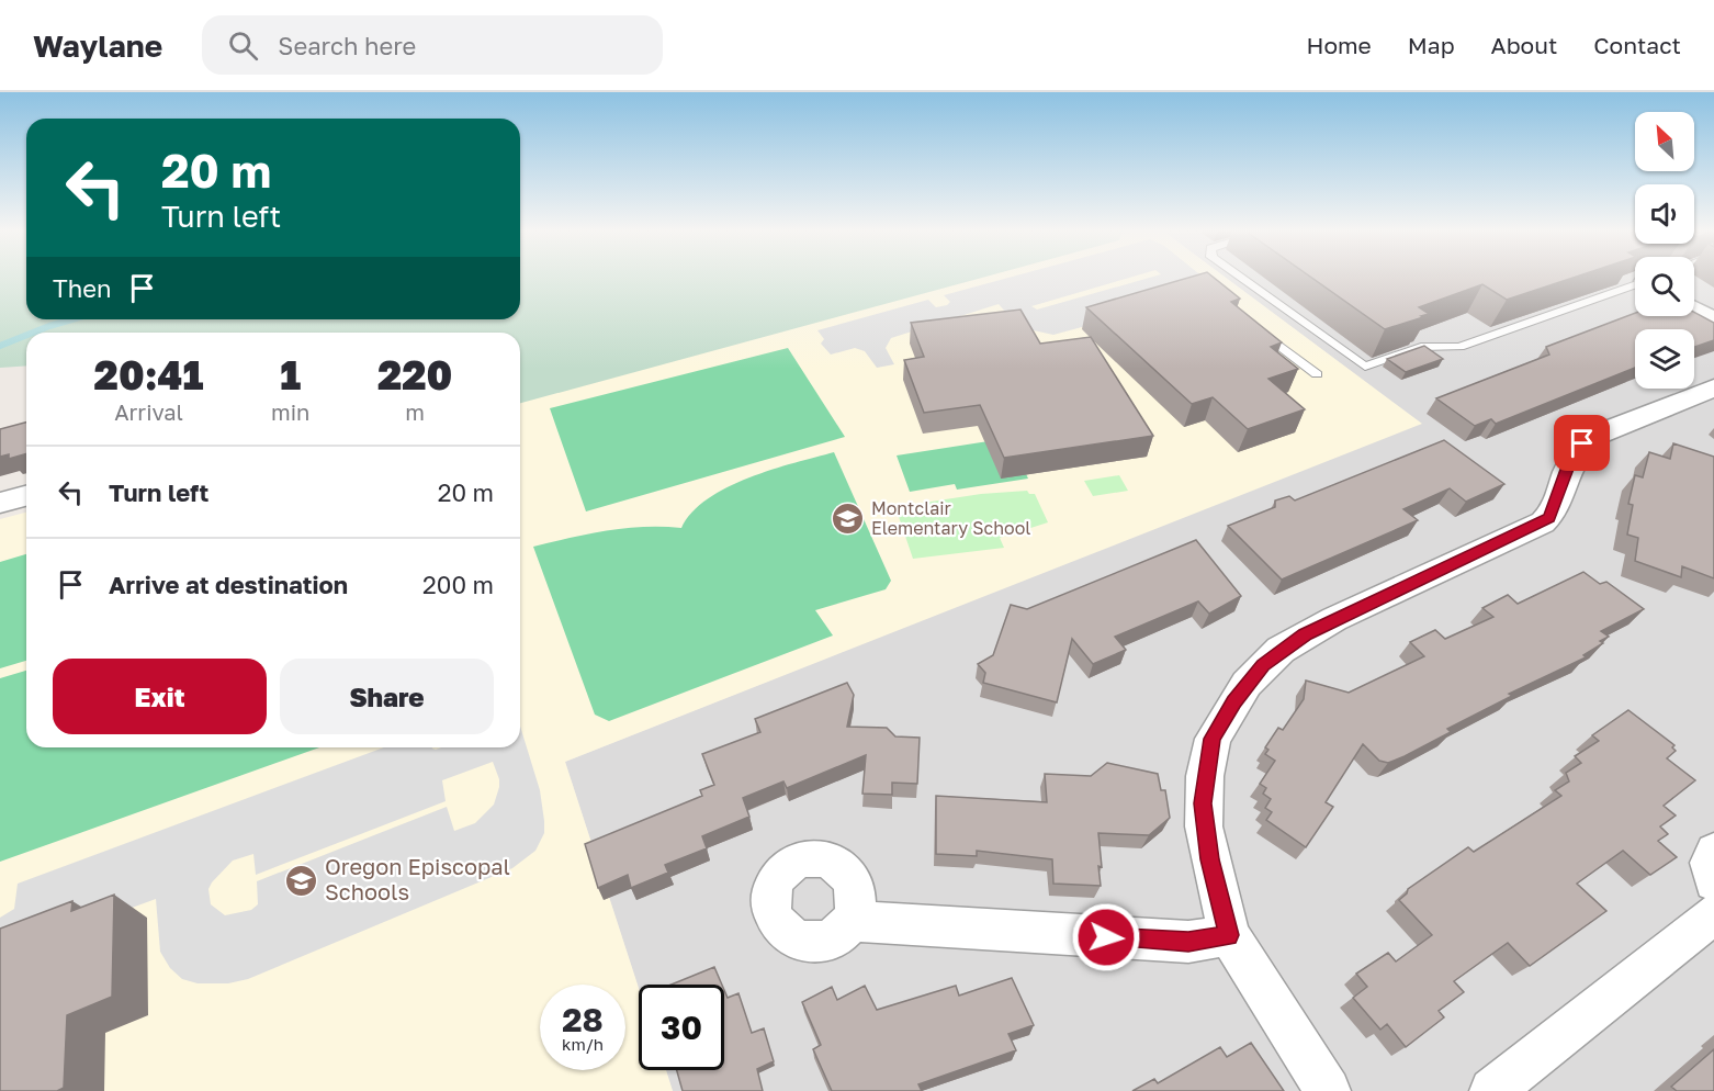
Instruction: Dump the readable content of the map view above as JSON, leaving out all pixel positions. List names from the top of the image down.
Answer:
{
  "places": {
    "school or university": ["Montclair Elementary School", "Oregon Episcopal Schools"]
  },
  "north": "top left",
  "page": {
    "header": "Waylane",
    "search": "Search here",
    "nav": [
      "Home",
      "Map",
      "About",
      "Contact"
    ],
    "turn": ["20 m", "Turn left"],
    "then": "Then",
    "eta": [
      "20:41",
      "Arrival",
      "1",
      "min",
      "220",
      "m"
    ],
    "list": [
      {
        "name": "Turn left",
        "value": "20 m"
      },
      {
        "name": "Arrive at destination",
        "value": "200 m"
      }
    ],
    "buttons": ["Exit", "Share"],
    "speed": "28 km/h",
    "limit": "30"
  }
}
